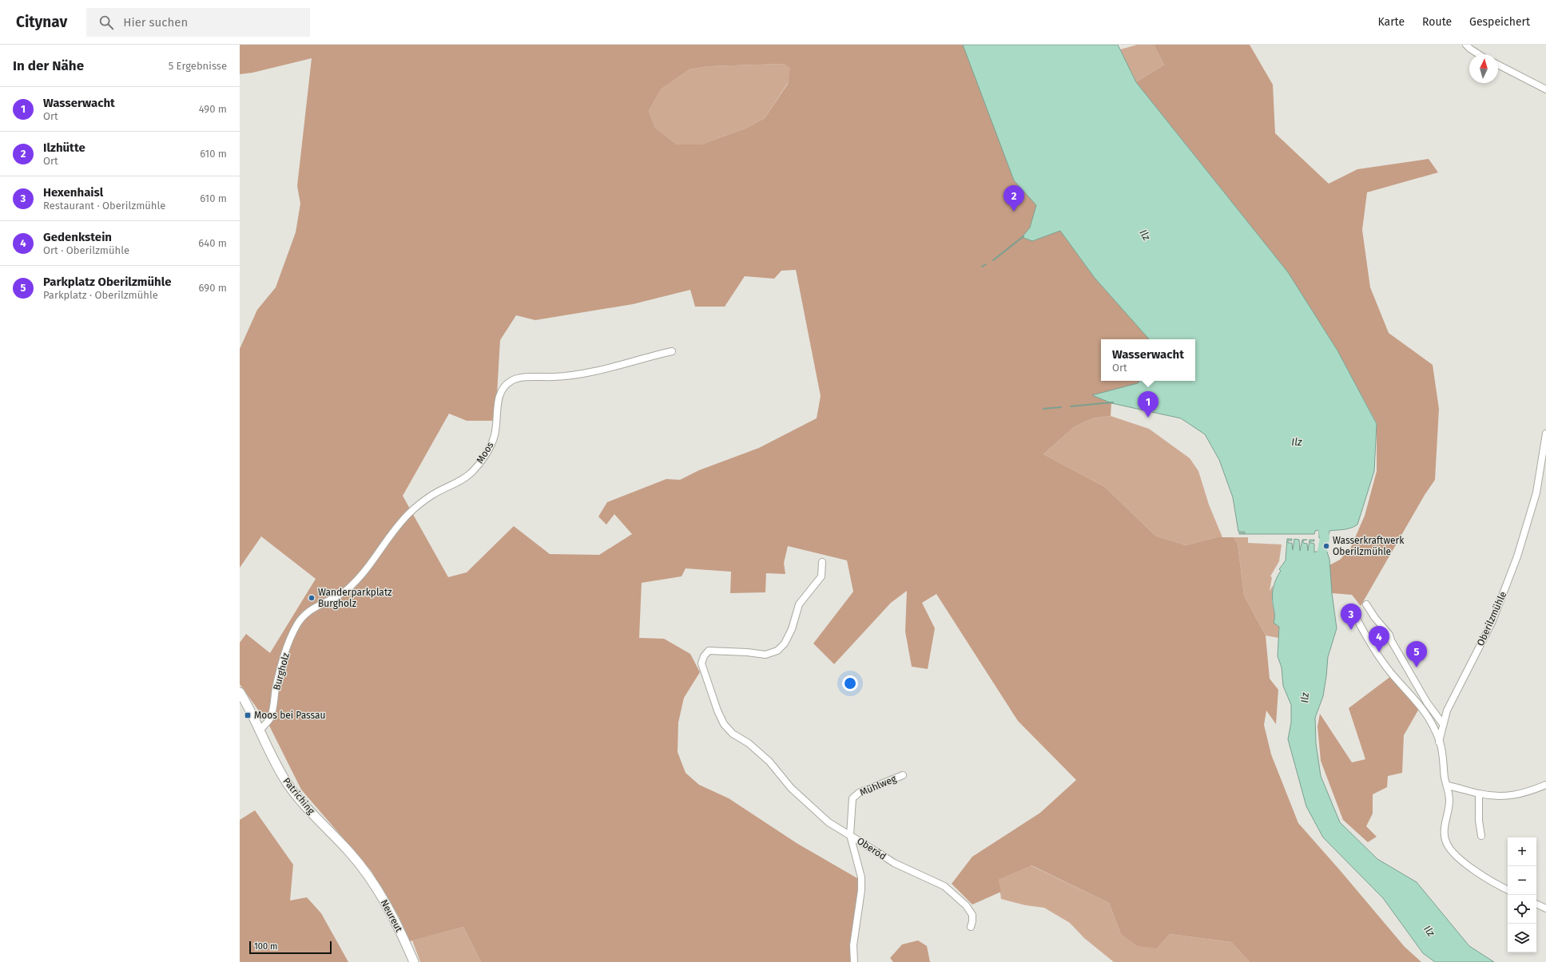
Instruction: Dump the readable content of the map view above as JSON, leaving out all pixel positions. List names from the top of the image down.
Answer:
{
  "streets": {
    "street": [
      "Moos",
      "Oberilzmühle",
      "Burgholz",
      "Mühlweg",
      "Patriching",
      "Oberöd",
      "Neureut"
    ]
  },
  "crossings": [
    ["Moos", "Burgholz"],
    ["Burgholz", "Patriching"],
    ["Mühlweg", "Oberöd"],
    ["Patriching", "Neureut"]
  ],
  "water": ["Ilz"],
  "places": {
    "other": ["Wasserkraftwerk Oberilzmühle", "Wanderparkplatz Burgholz"],
    "transit": ["Moos bei Passau"]
  },
  "scale_bar": "100 m",
  "north": "top",
  "page": {
    "header": "Citynav",
    "search": "Hier suchen",
    "nav": ["Karte", "Route", "Gespeichert"],
    "heading": ["In der Nähe", "5 Ergebnisse"],
    "list": [
      {
        "mark": "1",
        "name": "Wasserwacht",
        "note": "Ort",
        "value": "490 m"
      },
      {
        "mark": "2",
        "name": "Ilzhütte",
        "note": "Ort",
        "value": "610 m"
      },
      {
        "mark": "3",
        "name": "Hexenhaisl",
        "note": "Restaurant · Oberilzmühle",
        "value": "610 m"
      },
      {
        "mark": "4",
        "name": "Gedenkstein",
        "note": "Ort · Oberilzmühle",
        "value": "640 m"
      },
      {
        "mark": "5",
        "name": "Parkplatz Oberilzmühle",
        "note": "Parkplatz · Oberilzmühle",
        "value": "690 m"
      }
    ],
    "pins": [
      "2",
      "1",
      "3",
      "4",
      "5"
    ],
    "popup": ["Wasserwacht", "Ort"],
    "map_buttons": ["+", "−"],
    "scale": "100 m"
  }
}
